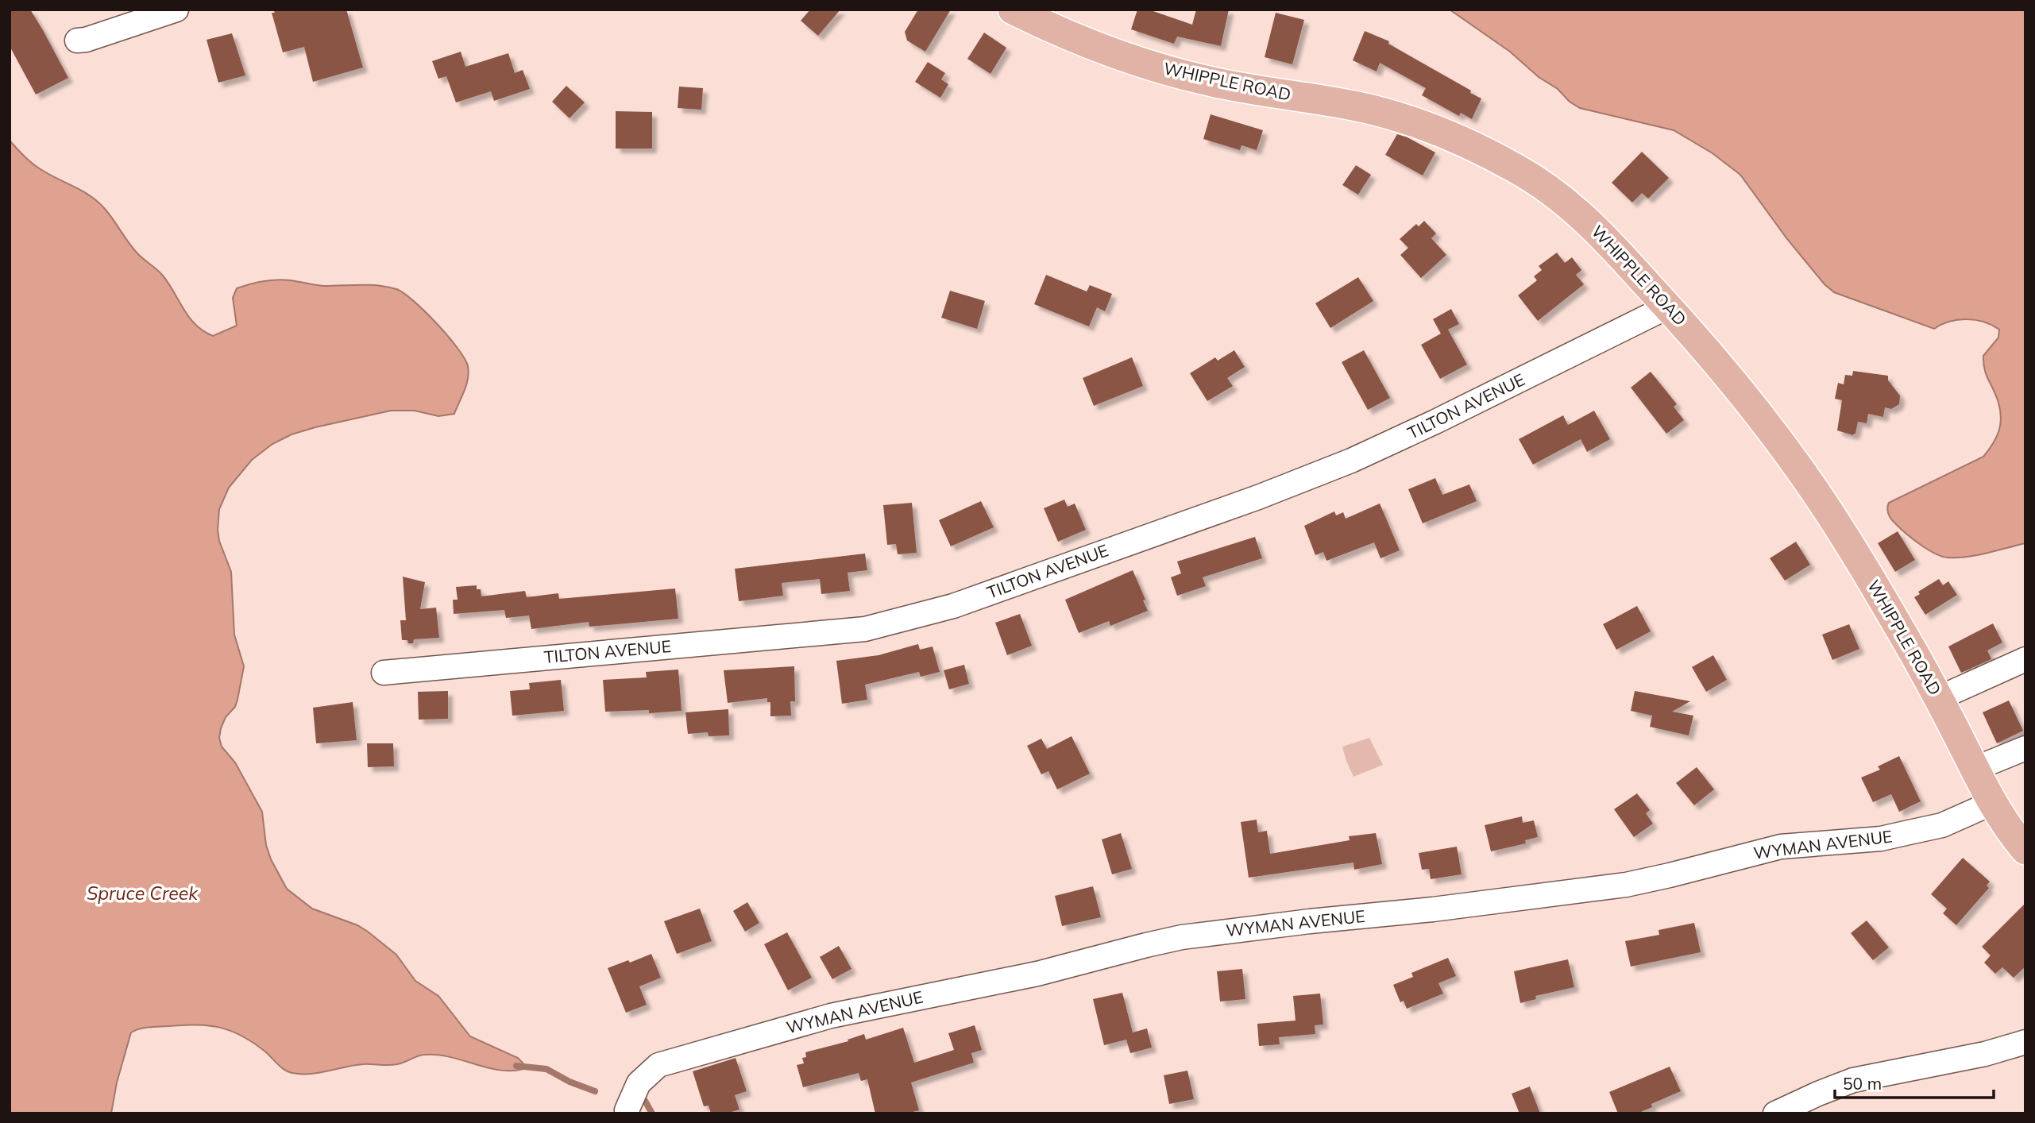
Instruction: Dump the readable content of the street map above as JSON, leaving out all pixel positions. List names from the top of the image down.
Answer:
{
  "streets": {
    "main road": ["WHIPPLE ROAD"],
    "street": ["TILTON AVENUE", "WYMAN AVENUE"]
  },
  "crossings": [
    ["WHIPPLE ROAD", "TILTON AVENUE"],
    ["WHIPPLE ROAD", "WYMAN AVENUE"]
  ],
  "water": ["Spruce Creek"],
  "scale_bar": "50 m"
}
